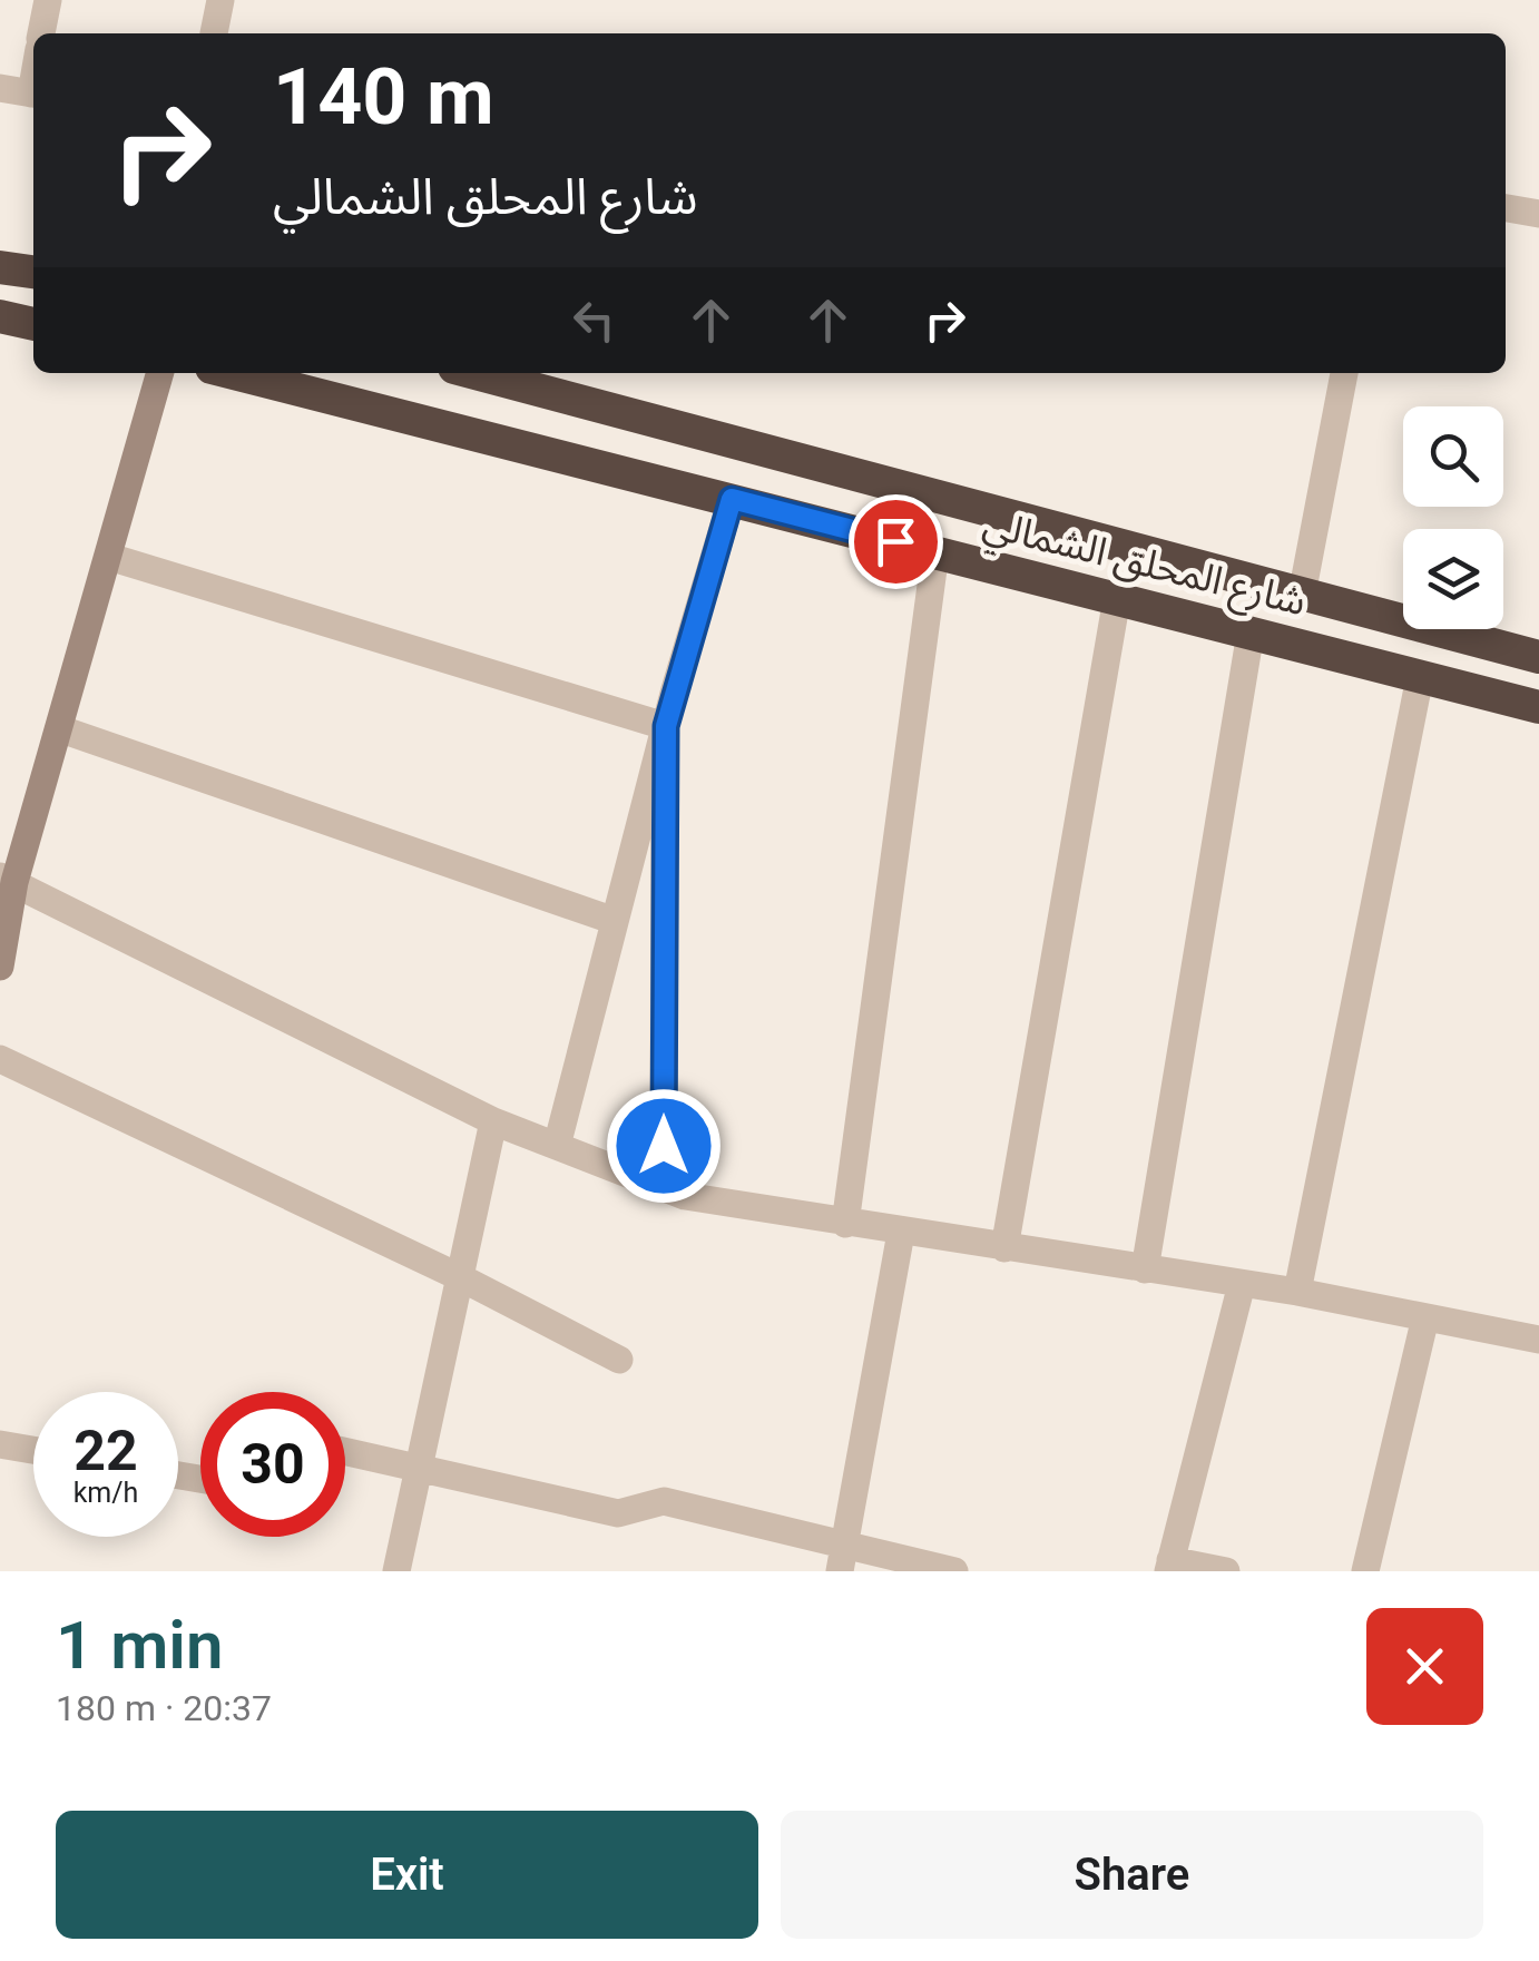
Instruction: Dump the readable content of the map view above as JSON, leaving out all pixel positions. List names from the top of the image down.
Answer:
{
  "streets": {
    "highway": ["شارع المحلق الشمالي"]
  },
  "page": {
    "turn": ["140 m", "شارع المحلق الشمالي"],
    "speed": "22 km/h",
    "limit": "30",
    "heading": ["1 min", "180 m · 20:37"],
    "buttons": ["Exit", "Share"]
  }
}
